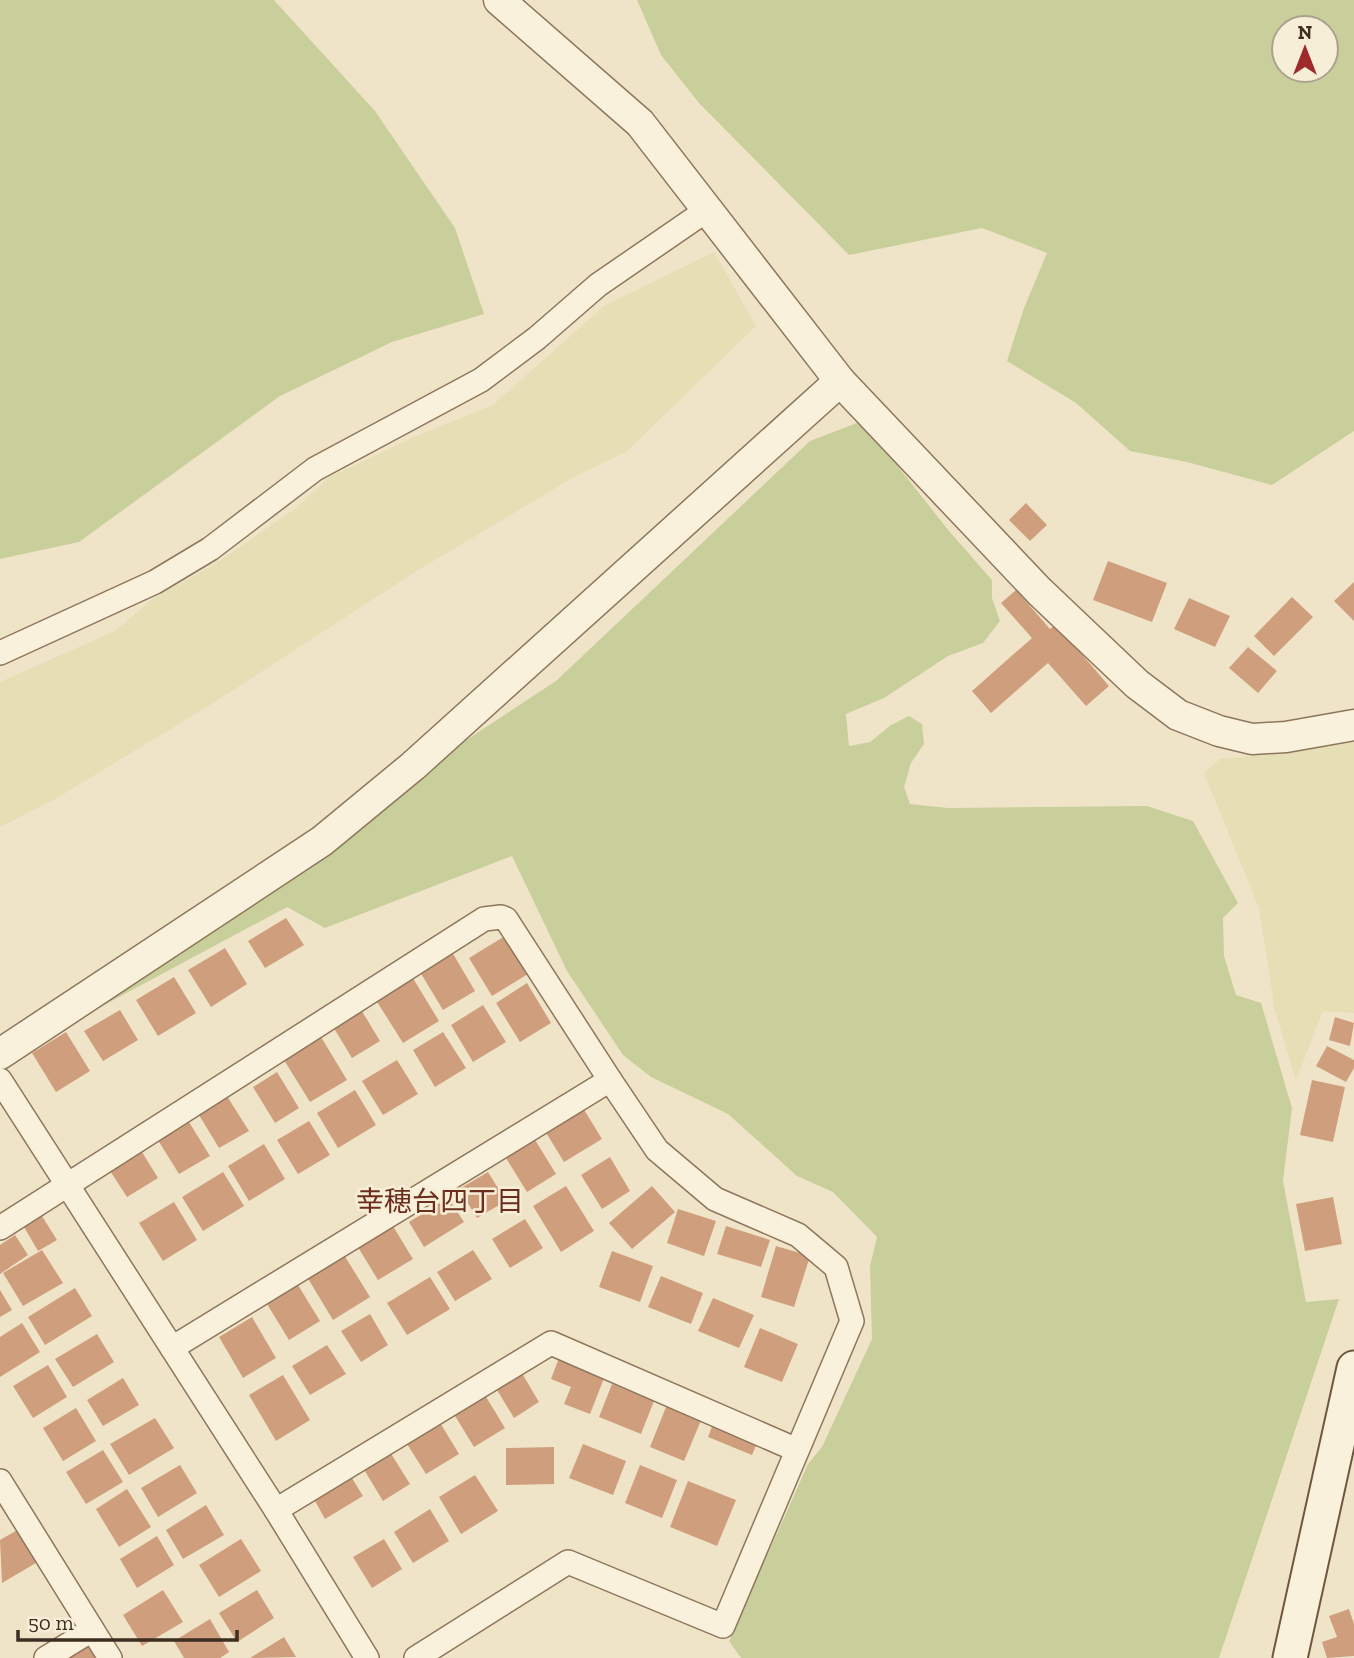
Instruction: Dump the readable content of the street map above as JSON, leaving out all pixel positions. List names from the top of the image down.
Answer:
{
  "districts": ["幸穂台四丁目"],
  "scale_bar": "50 m",
  "north": "top"
}
